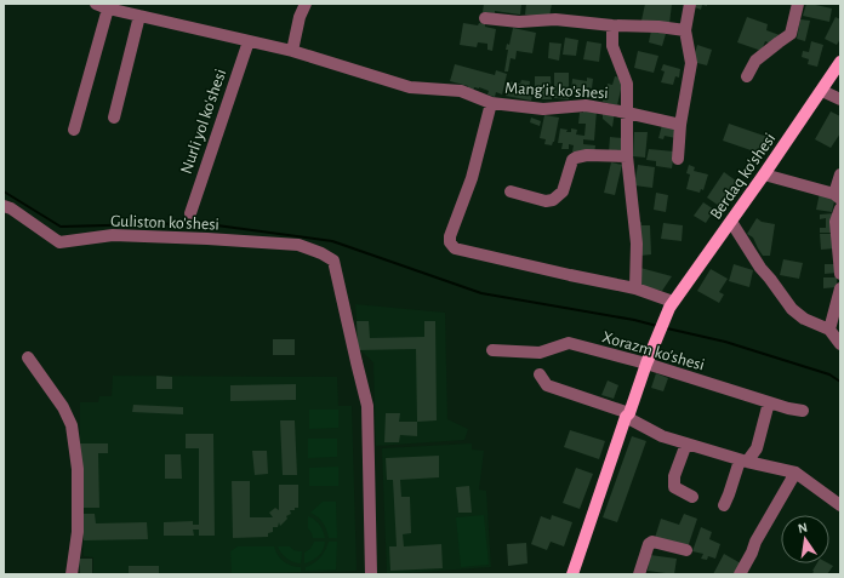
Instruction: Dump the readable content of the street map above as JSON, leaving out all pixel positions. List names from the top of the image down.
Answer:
{
  "streets": {
    "main road": ["Berdaq ko'shesi"],
    "street": [
      "Mang'it ko'shesi",
      "Nurli yol ko'shesi",
      "Guliston ko'shesi",
      "Xorazm ko'shesi"
    ]
  },
  "crossings": [
    ["Berdaq ko'shesi", "Xorazm ko'shesi"]
  ],
  "north": "top"
}
